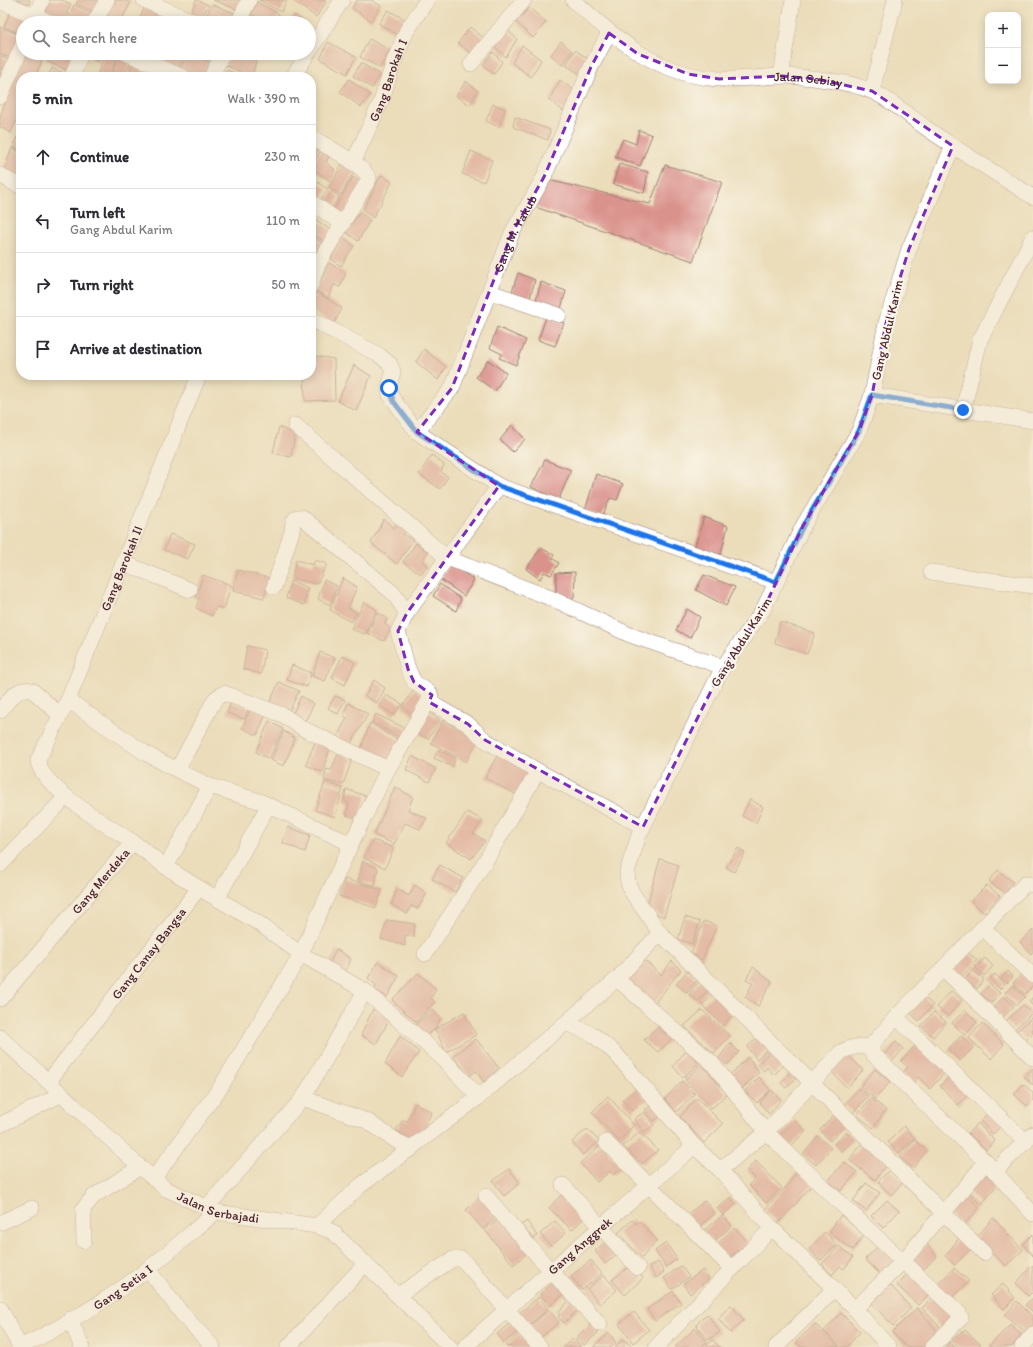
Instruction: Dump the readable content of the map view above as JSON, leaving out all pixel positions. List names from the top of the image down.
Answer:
{
  "streets": {
    "street": [
      "Gang Barokah I",
      "Jalan Sebiay",
      "Gang M. Yakub",
      "Gang Abdul Karim",
      "Gang Barokah II",
      "Gang Merdeka",
      "Gang Canay Bangsa",
      "Jalan Serbajadi",
      "Gang Anggrek",
      "Gang Setia I"
    ]
  },
  "crossings": [
    ["Jalan Sebiay", "Gang M. Yakub"],
    ["Jalan Sebiay", "Gang Abdul Karim"],
    ["Gang Barokah II", "Gang Merdeka"],
    ["Gang Canay Bangsa", "Jalan Serbajadi"],
    ["Jalan Serbajadi", "Gang Setia I"]
  ],
  "page": {
    "map_buttons": ["+", "−"],
    "search": "Search here",
    "heading": ["5 min", "Walk · 390 m"],
    "list": [
      ["Continue", "230 m"],
      ["Turn left", "Gang Abdul Karim", "110 m"],
      ["Turn right", "50 m"],
      "Arrive at destination"
    ]
  }
}
